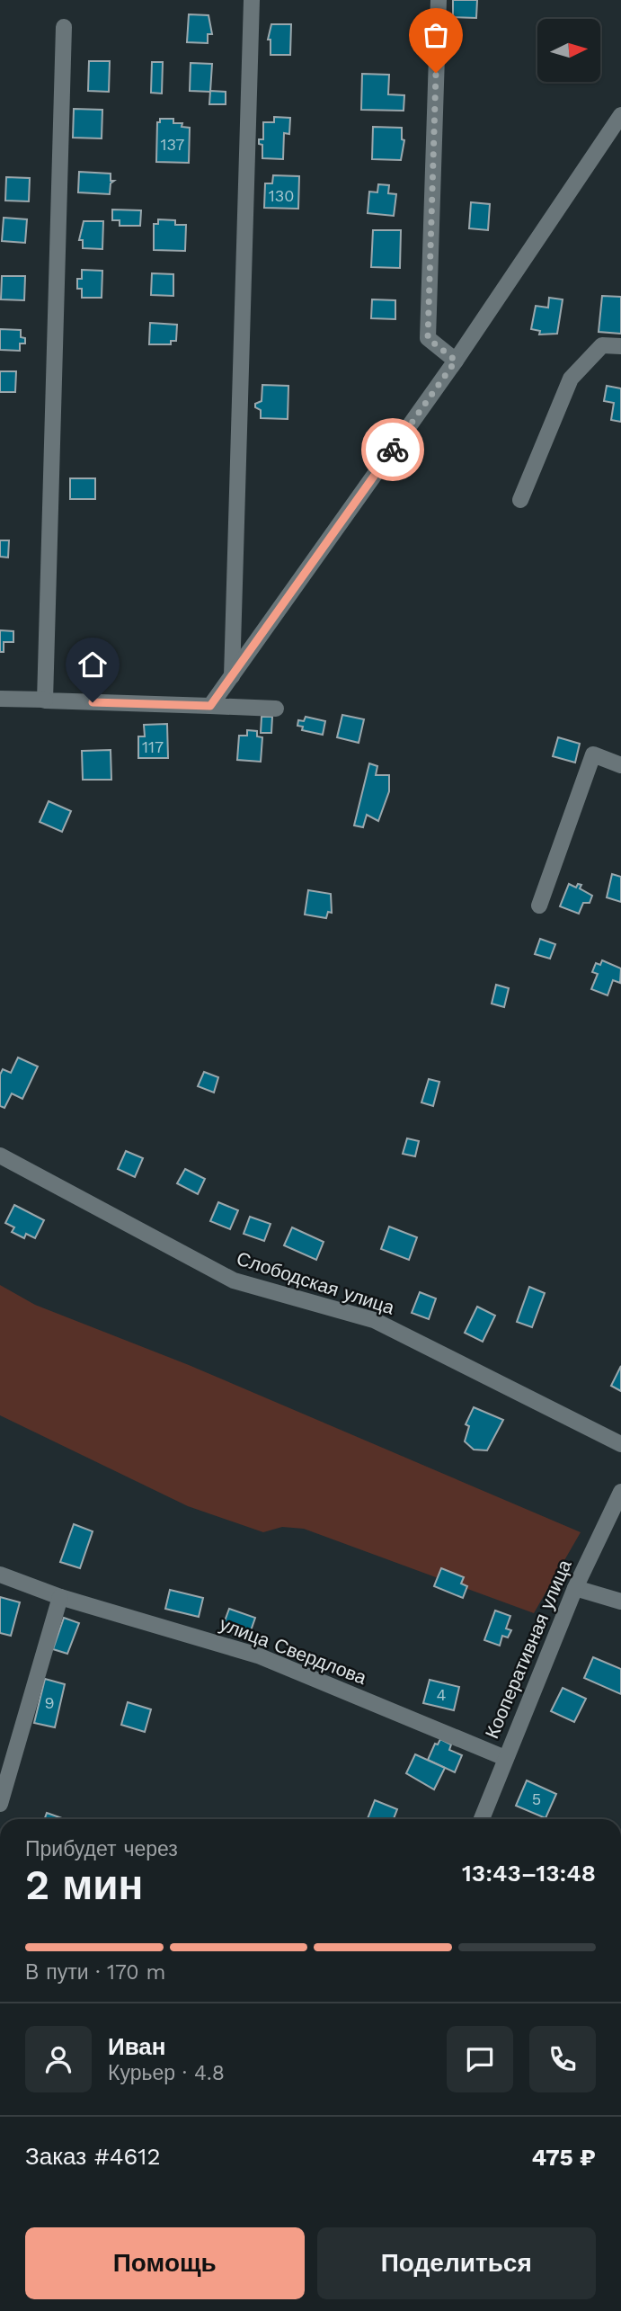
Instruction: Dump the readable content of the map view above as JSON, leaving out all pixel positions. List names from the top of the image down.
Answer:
{
  "streets": {
    "street": ["Слободская улица", "Кооперативная улица", "улица Свердлова"]
  },
  "crossings": [
    ["Кооперативная улица", "улица Свердлова"]
  ],
  "house_numbers": [
    "137",
    "130",
    "117",
    "4",
    "9",
    "5"
  ],
  "north": "right",
  "page": {
    "heading": ["2 мин", "Прибудет через", "13:43–13:48"],
    "panel": [
      "Иван",
      "Курьер · 4.8",
      "Заказ #4612",
      "475 ₽"
    ],
    "bar": "В пути · 170 m",
    "buttons": ["Помощь", "Поделиться"]
  }
}
